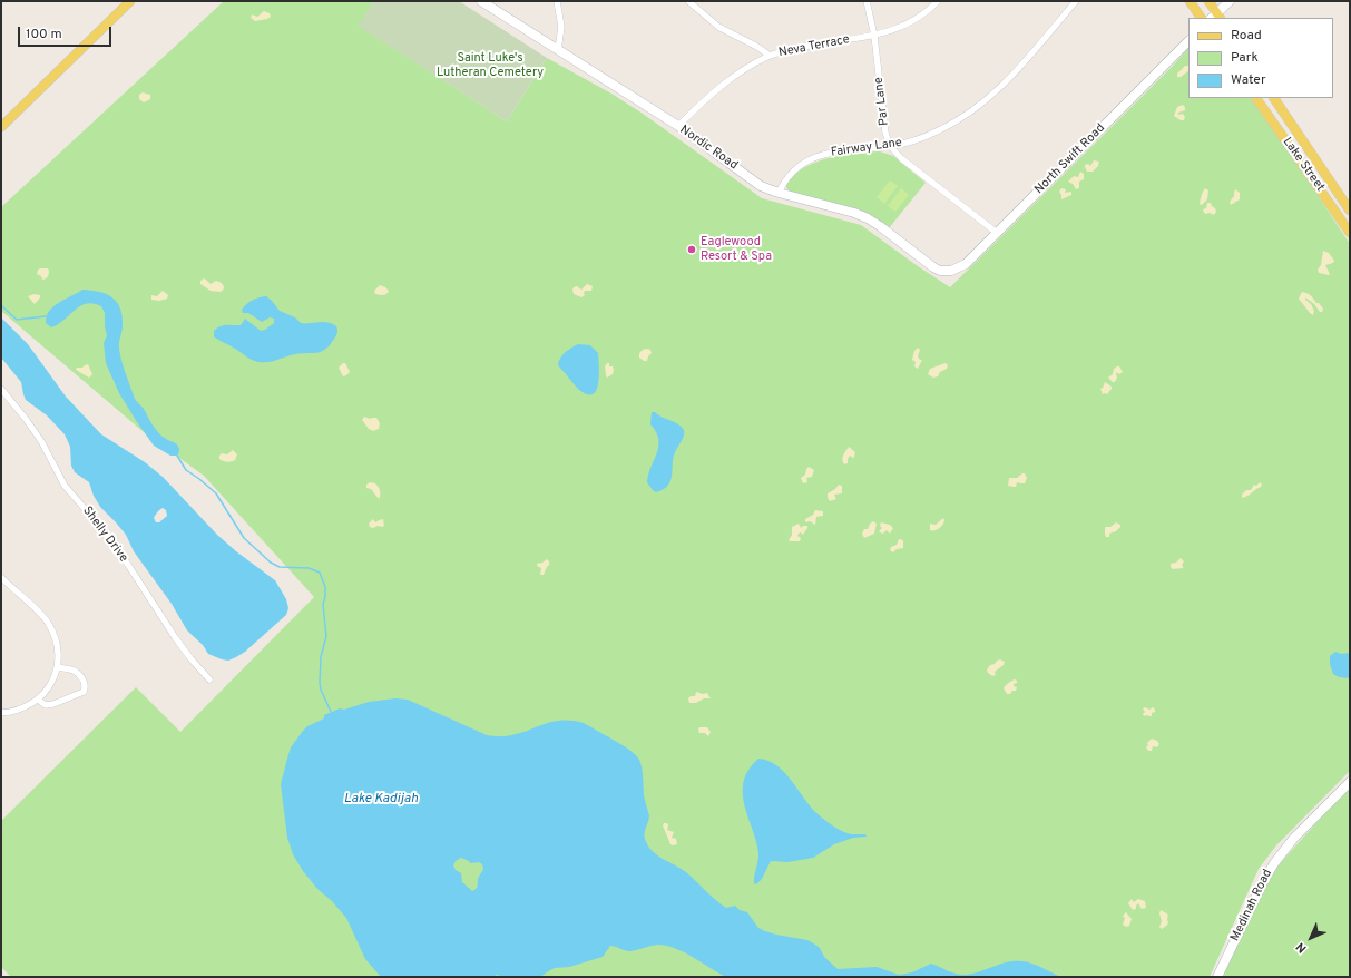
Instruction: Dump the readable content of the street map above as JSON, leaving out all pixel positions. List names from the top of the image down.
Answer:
{
  "streets": {
    "main road": ["Lake Street"],
    "street": [
      "Neva Terrace",
      "Par Lane",
      "Nordic Road",
      "Fairway Lane",
      "North Swift Road",
      "Shelly Drive",
      "Medinah Road"
    ]
  },
  "crossings": [
    ["Neva Terrace", "Par Lane"],
    ["Neva Terrace", "Nordic Road"],
    ["Par Lane", "Fairway Lane"],
    ["Nordic Road", "Fairway Lane"],
    ["Nordic Road", "North Swift Road"]
  ],
  "water": ["Lake Kadijah"],
  "parks": ["Saint Luke's Lutheran Cemetery"],
  "places": ["Eaglewood Resort & Spa"],
  "legend": ["Road", "Park", "Water"],
  "scale_bar": "100 m",
  "north": "bottom left"
}
